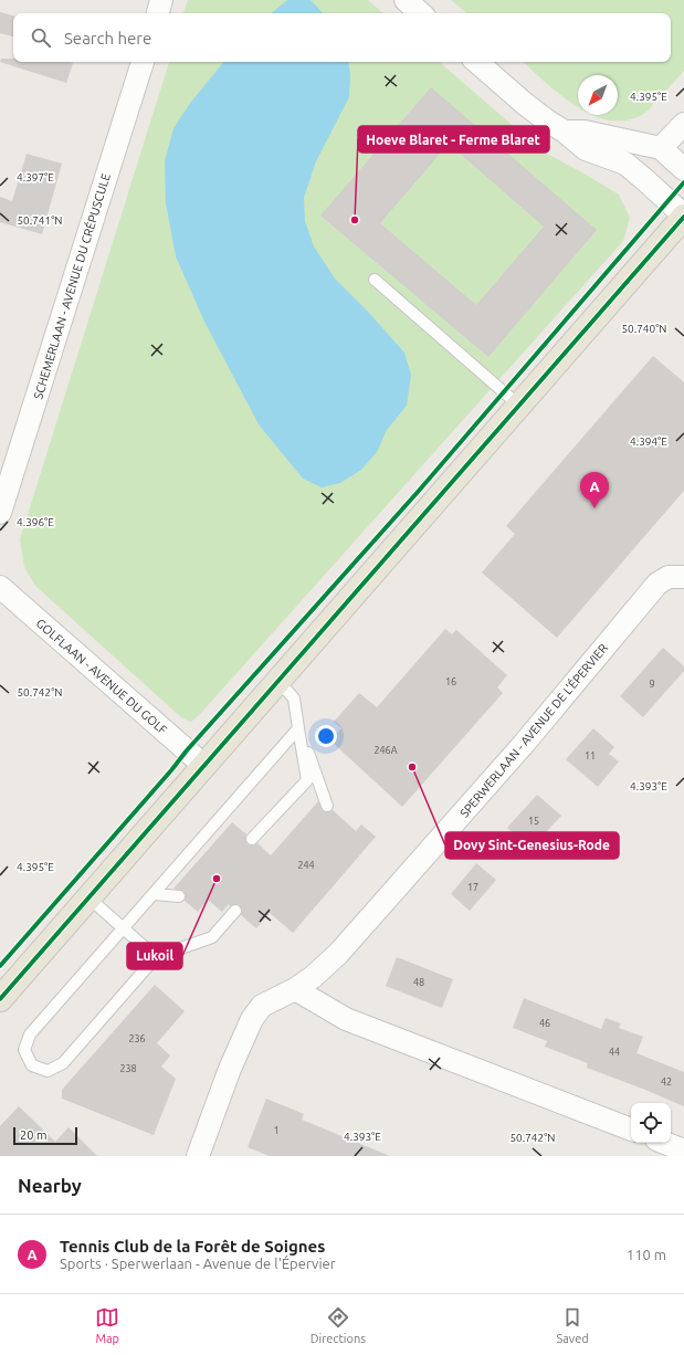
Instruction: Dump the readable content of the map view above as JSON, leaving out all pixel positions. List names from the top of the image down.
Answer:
{
  "streets": {
    "street": ["SCHEMERLAAN - AVENUE DU CRÉPUSCULE", "GOLFLAAN - AVENUE DU GOLF", "SPERWERLAAN - AVENUE DE L'ÉPERVIER"]
  },
  "places": ["Hoeve Blaret - Ferme Blaret", "Dovy Sint-Genesius-Rode", "Lukoil"],
  "house_numbers": [
    "16",
    "9",
    "246A",
    "11",
    "15",
    "244",
    "17",
    "48",
    "46",
    "236",
    "44",
    "238",
    "42",
    "1"
  ],
  "scale_bar": "20 m",
  "north": "bottom left",
  "page": {
    "search": "Search here",
    "pins": "A",
    "scale": "20 m",
    "heading": "Nearby",
    "list": [
      {
        "mark": "A",
        "name": "Tennis Club de la Forêt de Soignes",
        "note": "Sports · Sperwerlaan - Avenue de l'Épervier",
        "value": "110 m"
      }
    ],
    "nav": ["Map", "Directions", "Saved"]
  },
  "coordinates": [
    "4.395°E",
    "4.397°E",
    "50.741°N",
    "50.740°N",
    "4.394°E",
    "4.396°E",
    "50.742°N",
    "4.393°E"
  ]
}
